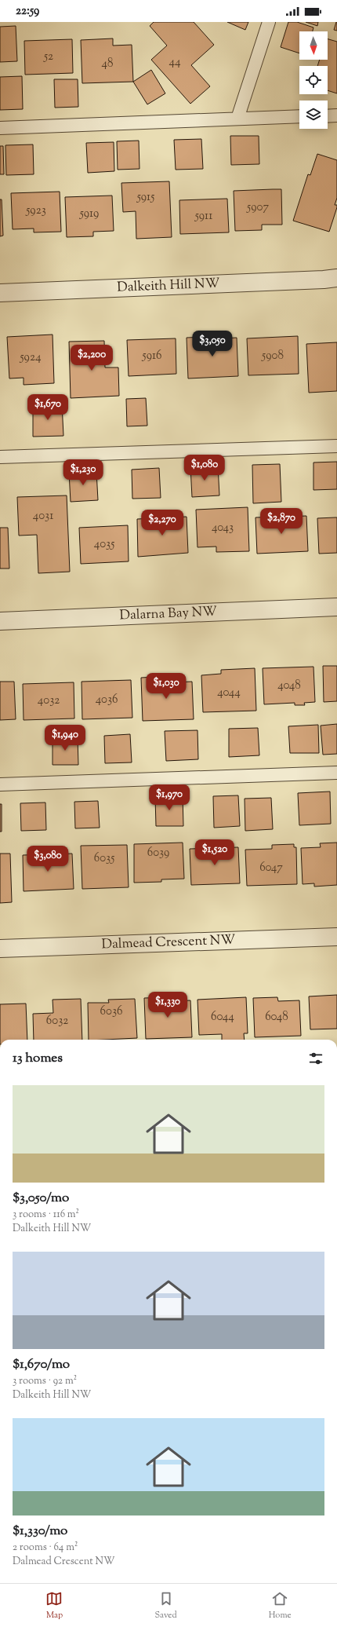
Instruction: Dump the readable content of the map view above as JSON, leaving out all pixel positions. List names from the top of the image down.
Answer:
{
  "streets": {
    "street": ["Dalkeith Hill NW", "Dalarna Bay NW", "Dalmead Crescent NW"]
  },
  "house_numbers": [
    "52",
    "44",
    "48",
    "5915",
    "5907",
    "5923",
    "5919",
    "5911",
    "5916",
    "5908",
    "5924",
    "4031",
    "4043",
    "4035",
    "4048",
    "4044",
    "4036",
    "4032",
    "6039",
    "6035",
    "6047",
    "6036",
    "6044",
    "6048",
    "6032"
  ],
  "north": "bottom",
  "page": {
    "status": "22:59",
    "price": [
      "$3,050",
      "$2,200",
      "$1,670",
      "$1,080",
      "$1,230",
      "$2,870",
      "$2,270",
      "$1,030",
      "$1,940",
      "$1,970",
      "$1,520",
      "$3,080",
      "$1,330"
    ],
    "heading": "13 homes",
    "list": [
      {
        "name": "$3,050/mo",
        "note": "3 rooms · 116 m² · Dalkeith Hill NW"
      },
      {
        "name": "$1,670/mo",
        "note": "3 rooms · 92 m² · Dalkeith Hill NW"
      },
      {
        "name": "$1,330/mo",
        "note": "2 rooms · 64 m² · Dalmead Crescent NW"
      }
    ],
    "tabs": ["Map", "Saved", "Home"]
  }
}
